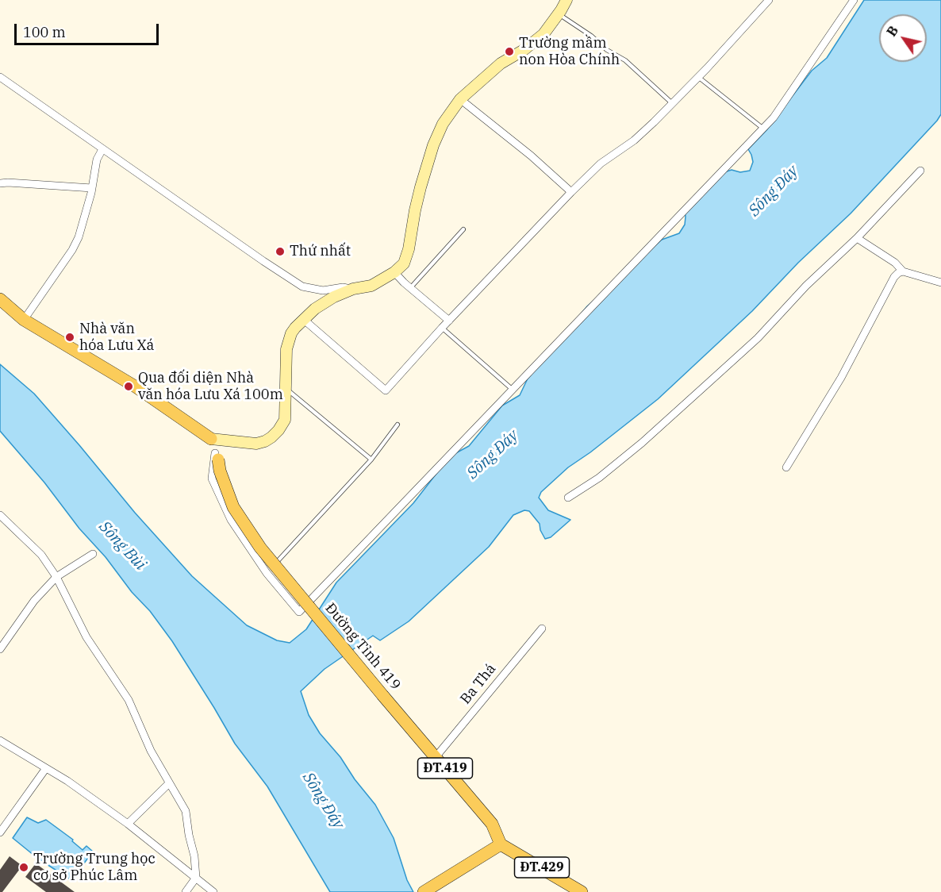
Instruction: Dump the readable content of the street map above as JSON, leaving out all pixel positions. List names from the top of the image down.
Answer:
{
  "streets": {
    "main road": ["Đường Tỉnh 419", "ĐT.419", "ĐT.429"],
    "street": ["Ba Thá"]
  },
  "crossings": [
    ["Đường Tỉnh 419", "Ba Thá"],
    ["Đường Tỉnh 419", "ĐT.429"]
  ],
  "water": ["Sông Đáy", "Sông Bùi"],
  "places": [
    "Trường mầm non Hòa Chính",
    "Thứ nhất",
    "Nhà văn hóa Lưu Xá",
    "Qua đối diện Nhà văn hóa Lưu Xá 100m",
    "Trường Trung học cơ sở Phúc Lâm"
  ],
  "scale_bar": "100 m",
  "north": "top left"
}
